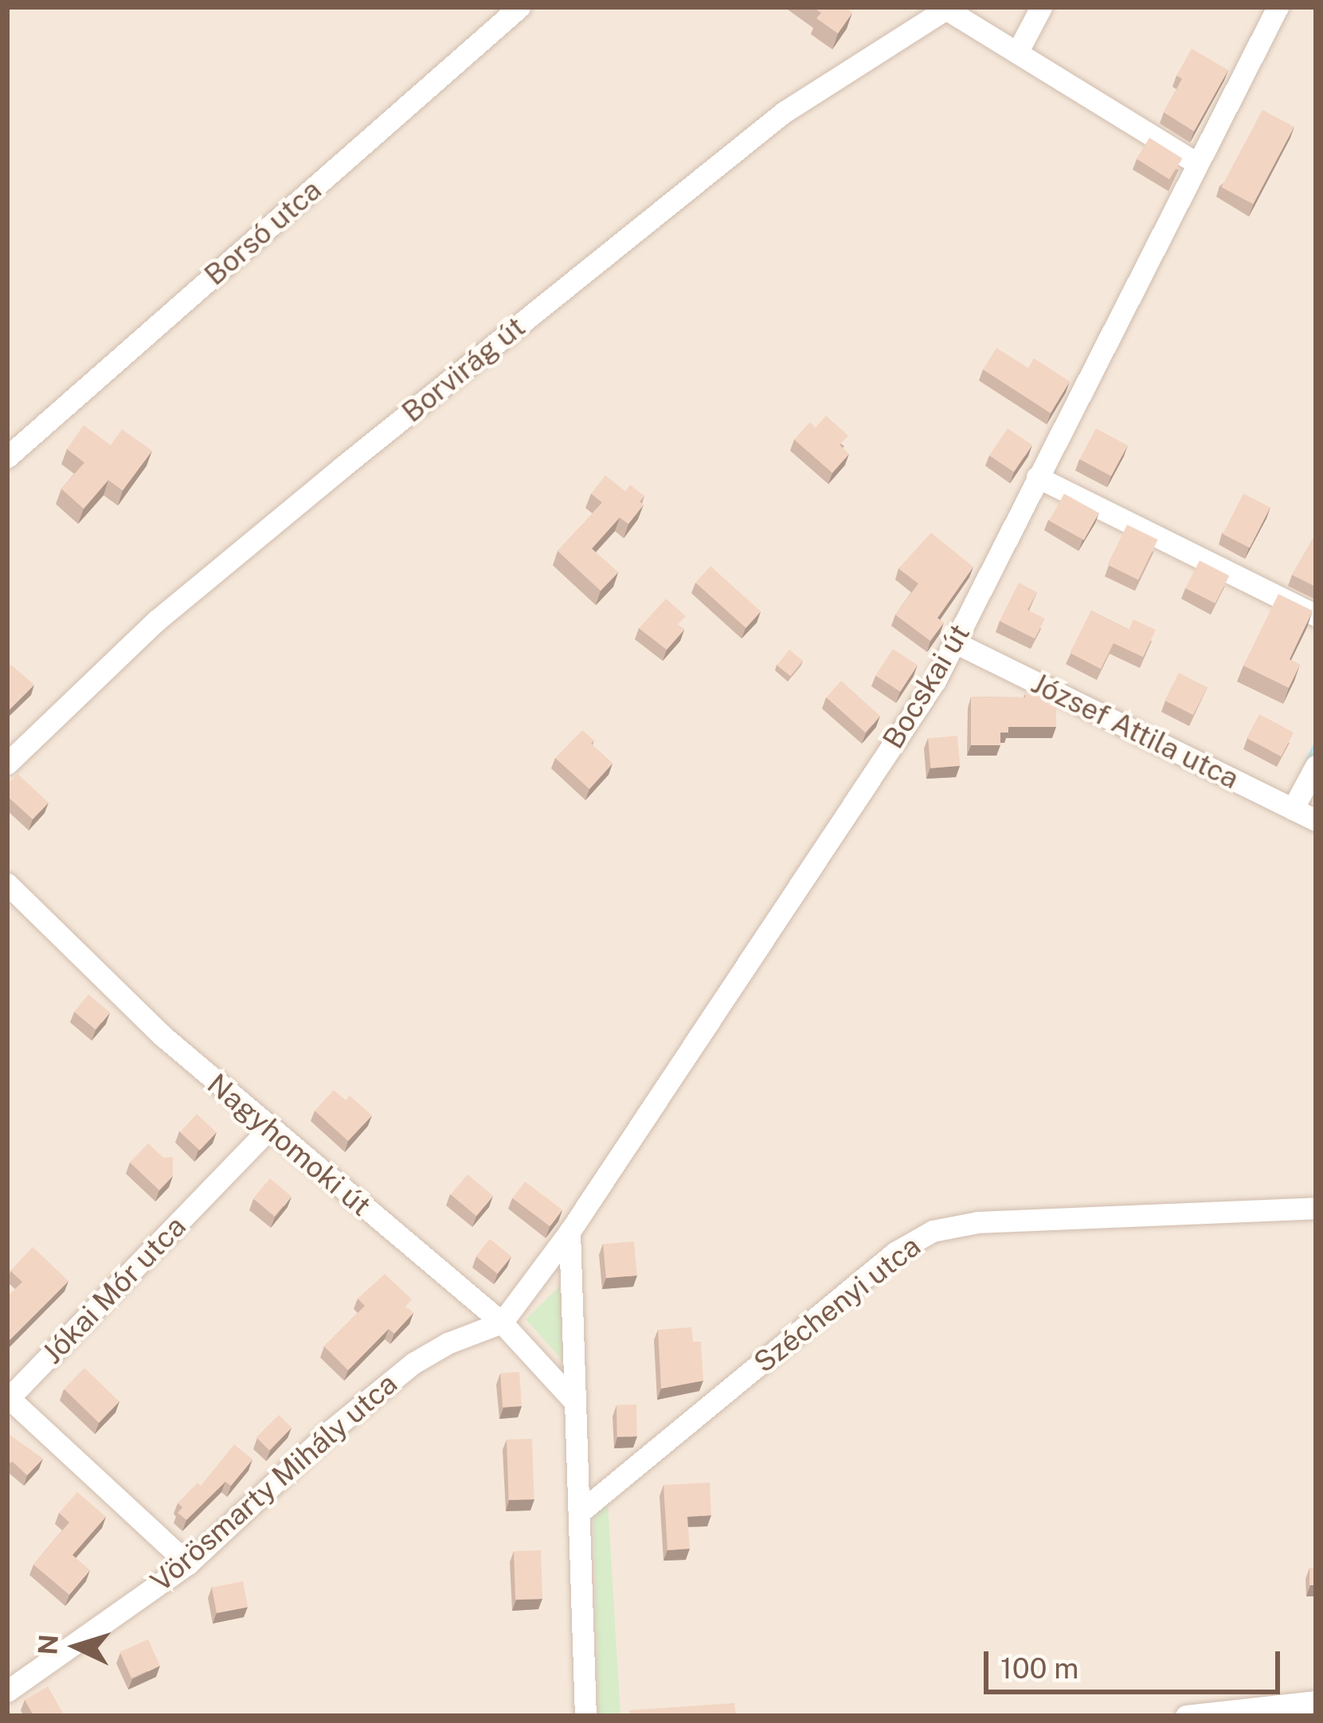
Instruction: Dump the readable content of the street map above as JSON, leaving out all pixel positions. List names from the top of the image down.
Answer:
{
  "streets": {
    "street": [
      "Borsó utca",
      "Borvirág út",
      "Bocskai út",
      "József Attila utca",
      "Nagyhomoki út",
      "Jókai Mór utca",
      "Széchenyi utca",
      "Vörösmarty Mihály utca"
    ]
  },
  "crossings": [
    ["Bocskai út", "József Attila utca"],
    ["Bocskai út", "Nagyhomoki út"],
    ["Bocskai út", "Vörösmarty Mihály utca"],
    ["Nagyhomoki út", "Jókai Mór utca"],
    ["Nagyhomoki út", "Vörösmarty Mihály utca"],
    ["Jókai Mór utca", "Vörösmarty Mihály utca"]
  ],
  "scale_bar": "100 m",
  "north": "left"
}
